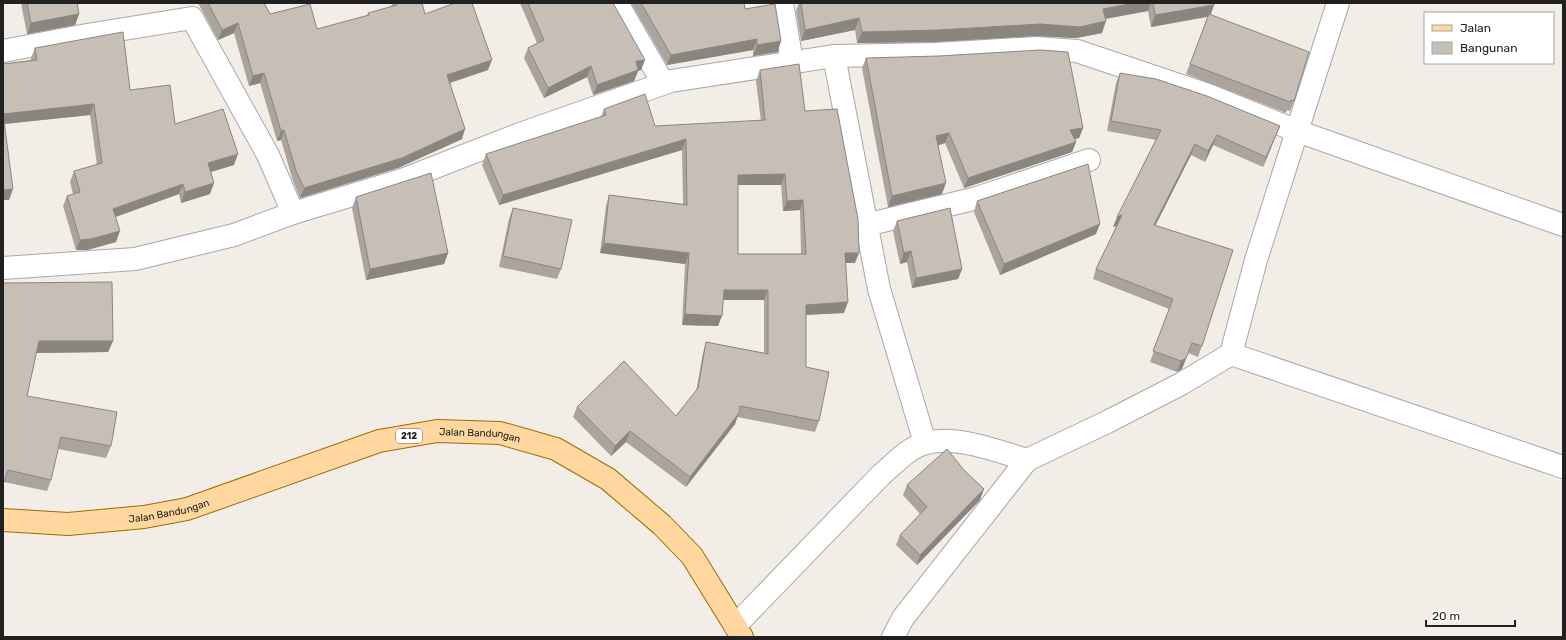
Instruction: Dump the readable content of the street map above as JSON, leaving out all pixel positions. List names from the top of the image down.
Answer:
{
  "streets": {
    "main road": ["212", "Jalan Bandungan"]
  },
  "legend": ["Jalan", "Bangunan"],
  "scale_bar": "20 m"
}
